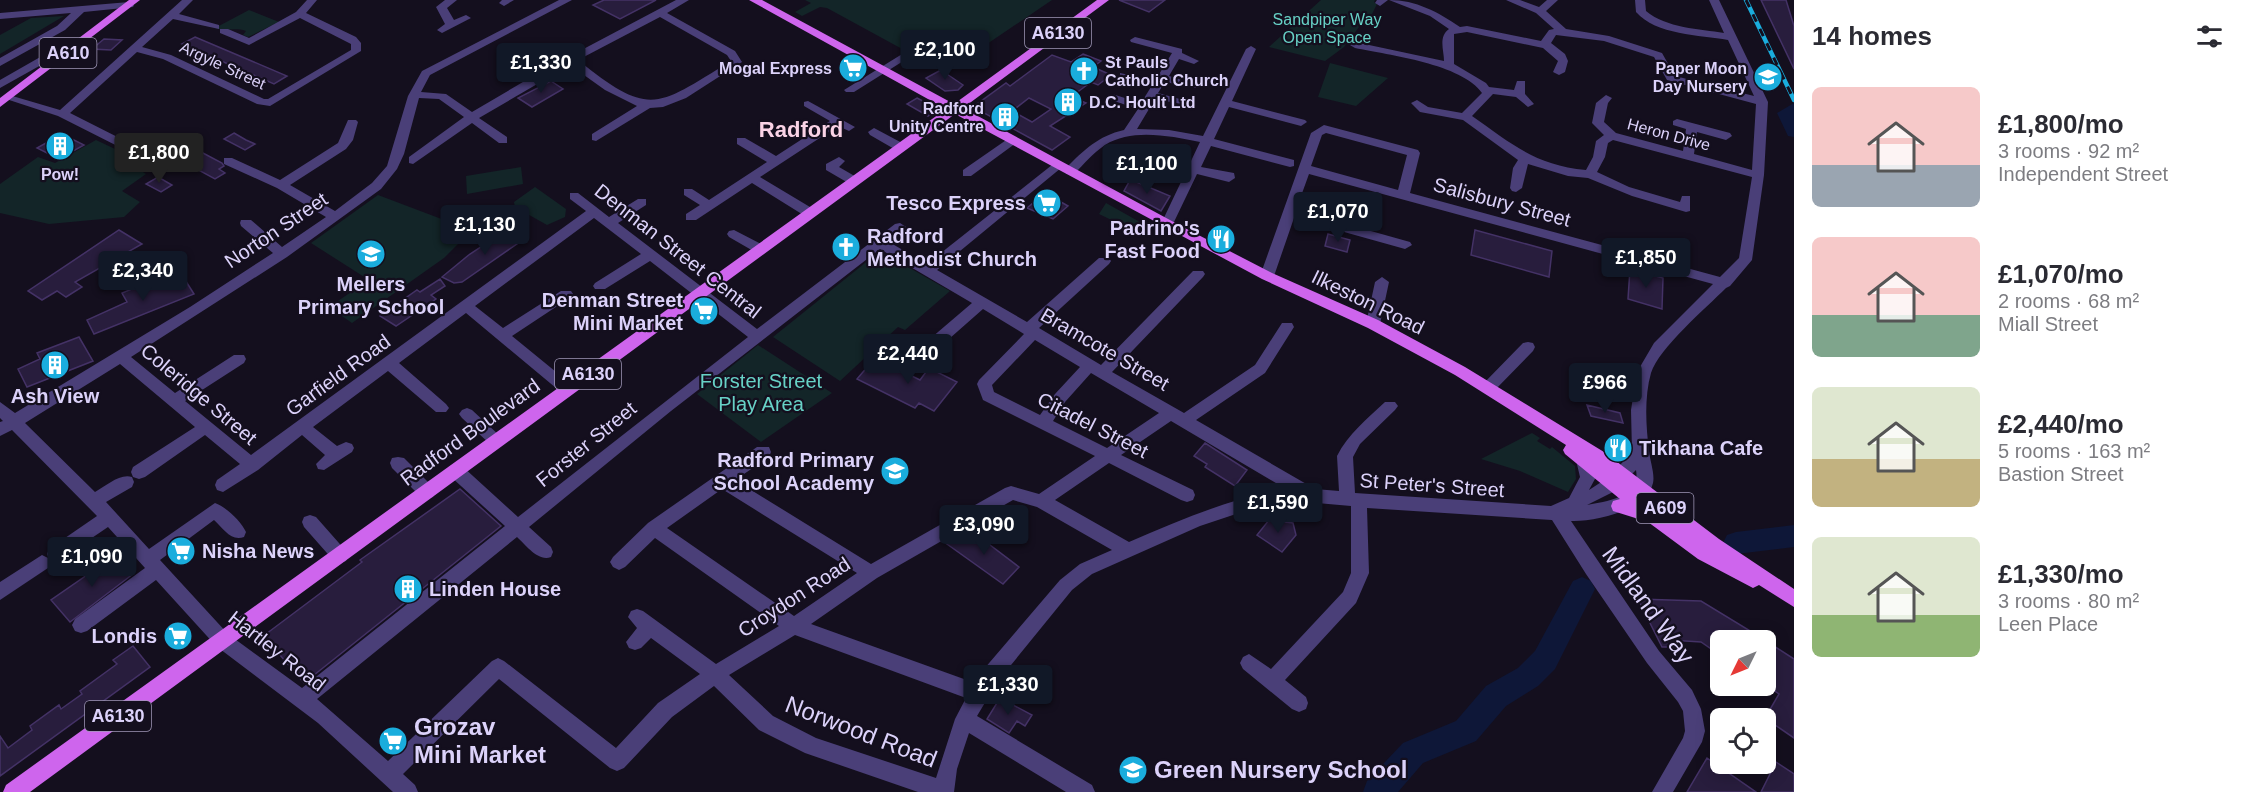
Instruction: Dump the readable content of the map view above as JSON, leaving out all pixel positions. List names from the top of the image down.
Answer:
{
  "streets": {
    "main road": [
      "A6130",
      "A610",
      "Ilkeston Road",
      "Radford Boulevard",
      "A609"
    ],
    "street": [
      "Argyle Street",
      "Heron Drive",
      "Salisbury Street",
      "Norton Street",
      "Denman Street Central",
      "Bramcote Street",
      "Garfield Road",
      "Coleridge Street",
      "Citadel Street",
      "Forster Street",
      "St Peter's Street",
      "Croydon Road",
      "Midland Way",
      "Hartley Road",
      "Norwood Road"
    ]
  },
  "crossings": [
    ["A6130", "Ilkeston Road"],
    ["A6130", "Radford Boulevard"],
    ["Salisbury Street", "Ilkeston Road"],
    ["Salisbury Street", "Bramcote Street"],
    ["Norton Street", "Coleridge Street"],
    ["Norton Street", "Hartley Road"],
    ["Denman Street Central", "Garfield Road"],
    ["Denman Street Central", "Radford Boulevard"],
    ["Denman Street Central", "Forster Street"],
    ["Ilkeston Road", "Radford Boulevard"],
    ["Ilkeston Road", "A609"],
    ["Bramcote Street", "Citadel Street"],
    ["Bramcote Street", "Forster Street"],
    ["Bramcote Street", "St Peter's Street"],
    ["Garfield Road", "Coleridge Street"],
    ["Radford Boulevard", "Hartley Road"],
    ["Forster Street", "Hartley Road"],
    ["St Peter's Street", "A609"],
    ["St Peter's Street", "Midland Way"],
    ["St Peter's Street", "Norwood Road"],
    ["Croydon Road", "Hartley Road"],
    ["Croydon Road", "Norwood Road"]
  ],
  "districts": ["Radford"],
  "parks": ["Sandpiper Way Open Space", "Forster Street Play Area"],
  "places": {
    "supermarket": [
      "Mogal Express",
      "Tesco Express",
      "Denman Street Mini Market",
      "Nisha News",
      "Londis",
      "Grozav Mini Market"
    ],
    "church": ["St Pauls Catholic Church", "Radford Methodist Church"],
    "school or university": [
      "Paper Moon Day Nursery",
      "Mellers Primary School",
      "Radford Primary School Academy",
      "Green Nursery School"
    ],
    "building": [
      "D.C. Hoult Ltd",
      "Radford Unity Centre",
      "Pow!",
      "Ash View",
      "Linden House"
    ],
    "restaurant": ["Padrino's Fast Food", "Tikhana Cafe"]
  },
  "north": "bottom left",
  "page": {
    "heading": "14 homes",
    "price": [
      "£2,100",
      "£1,330",
      "£1,800",
      "£1,100",
      "£1,070",
      "£1,130",
      "£1,850",
      "£2,340",
      "£2,440",
      "£966",
      "£1,590",
      "£3,090",
      "£1,090",
      "£1,330"
    ],
    "list": [
      {
        "name": "£1,800/mo",
        "note": "3 rooms · 92 m² · Independent Street"
      },
      {
        "name": "£1,070/mo",
        "note": "2 rooms · 68 m² · Miall Street"
      },
      {
        "name": "£2,440/mo",
        "note": "5 rooms · 163 m² · Bastion Street"
      },
      {
        "name": "£1,330/mo",
        "note": "3 rooms · 80 m² · Leen Place"
      }
    ]
  }
}
